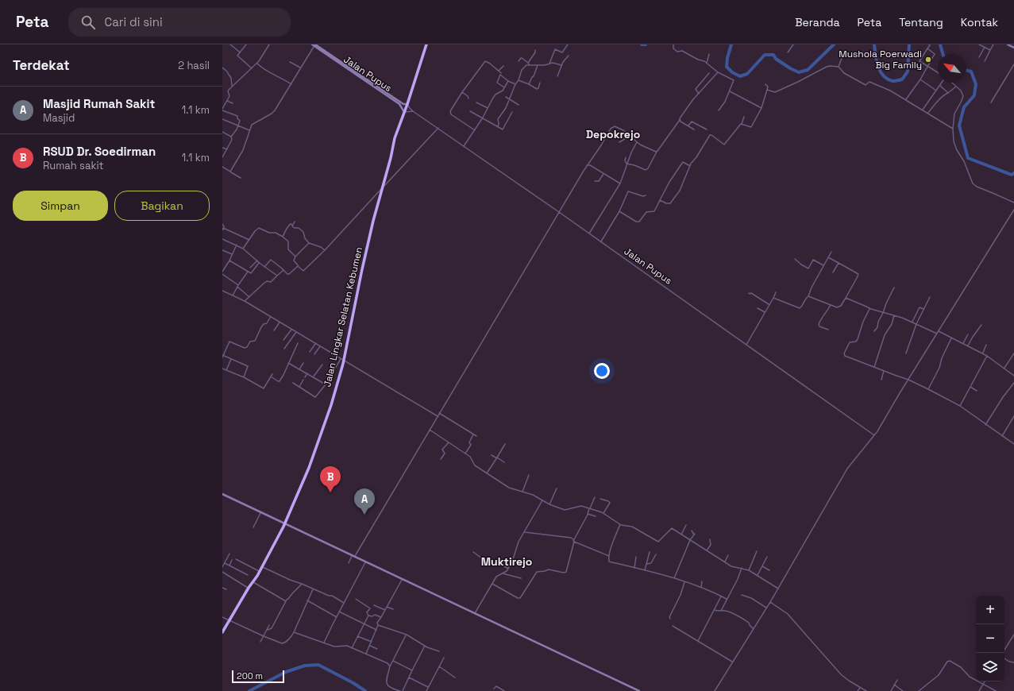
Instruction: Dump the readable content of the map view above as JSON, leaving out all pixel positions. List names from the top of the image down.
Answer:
{
  "streets": {
    "highway": ["Jalan Lingkar Selatan Kebumen"],
    "main road": ["Jalan Pupus"]
  },
  "crossings": [
    ["Jalan Pupus", "Jalan Lingkar Selatan Kebumen"]
  ],
  "districts": ["Depokrejo", "Muktirejo"],
  "places": ["Mushola Poerwadi Big Family"],
  "scale_bar": "200 m",
  "north": "top left",
  "page": {
    "header": "Peta",
    "search": "Cari di sini",
    "nav": [
      "Beranda",
      "Peta",
      "Tentang",
      "Kontak"
    ],
    "heading": ["Terdekat", "2 hasil"],
    "list": [
      {
        "mark": "A",
        "name": "Masjid Rumah Sakit",
        "note": "Masjid",
        "value": "1.1 km"
      },
      {
        "mark": "B",
        "name": "RSUD Dr. Soedirman",
        "note": "Rumah sakit",
        "value": "1.1 km"
      }
    ],
    "buttons": ["Simpan", "Bagikan"],
    "pins": ["B", "A"],
    "map_buttons": ["+", "−"],
    "scale": "200 m"
  }
}
